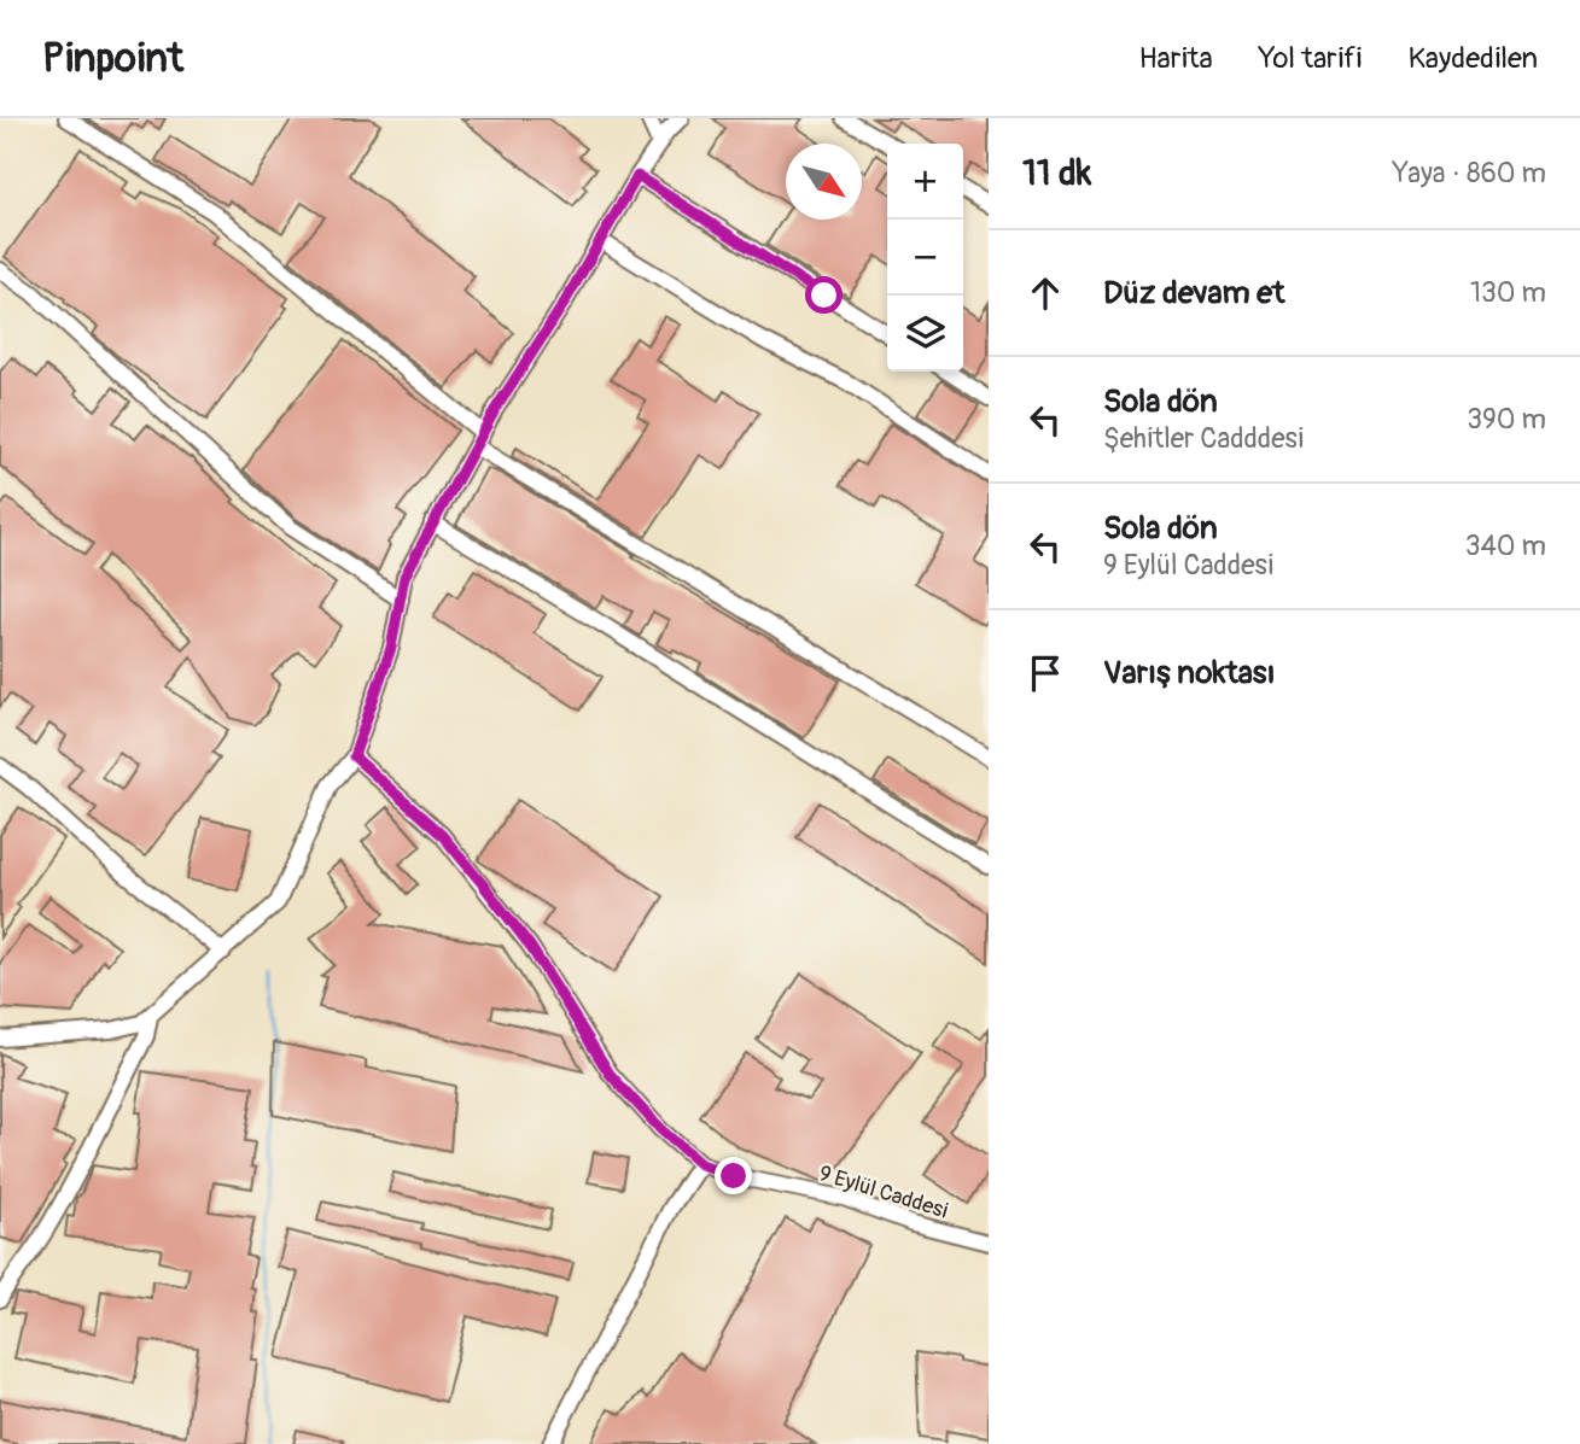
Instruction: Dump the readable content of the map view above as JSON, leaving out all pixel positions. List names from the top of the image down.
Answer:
{
  "streets": {
    "street": ["9 Eylül Caddesi"]
  },
  "north": "bottom right",
  "page": {
    "header": "Pinpoint",
    "nav": ["Harita", "Yol tarifi", "Kaydedilen"],
    "heading": ["11 dk", "Yaya · 860 m"],
    "map_buttons": ["+", "−"],
    "list": [
      ["Düz devam et", "130 m"],
      ["Sola dön", "Şehitler Cadddesi", "390 m"],
      ["Sola dön", "9 Eylül Caddesi", "340 m"],
      "Varış noktası"
    ]
  }
}
